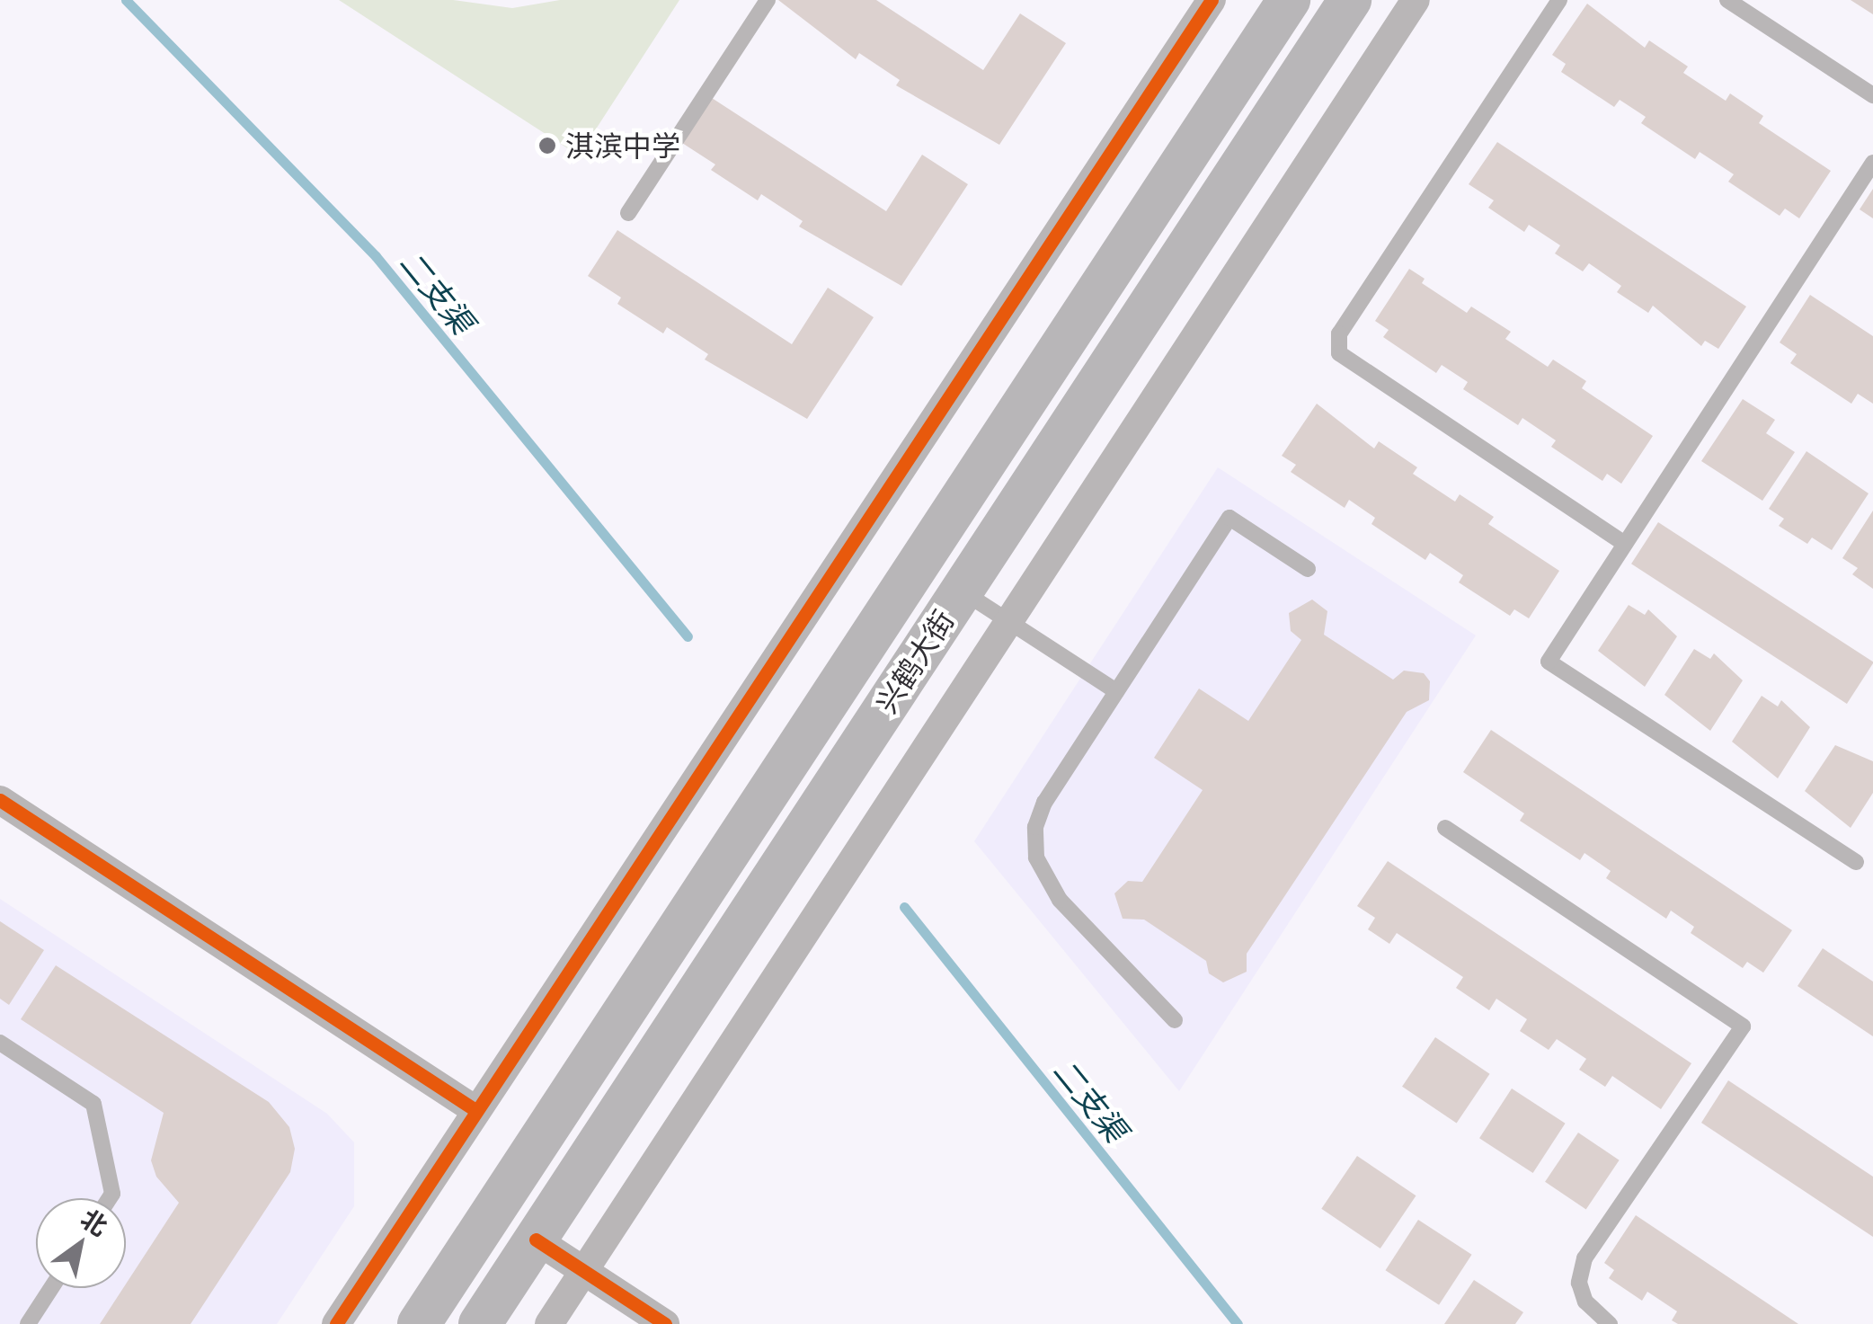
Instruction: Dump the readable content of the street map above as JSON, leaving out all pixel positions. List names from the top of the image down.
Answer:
{
  "streets": {
    "main road": ["兴鹤大街"]
  },
  "water": ["二支渠"],
  "places": ["淇滨中学"],
  "north": "top right"
}
